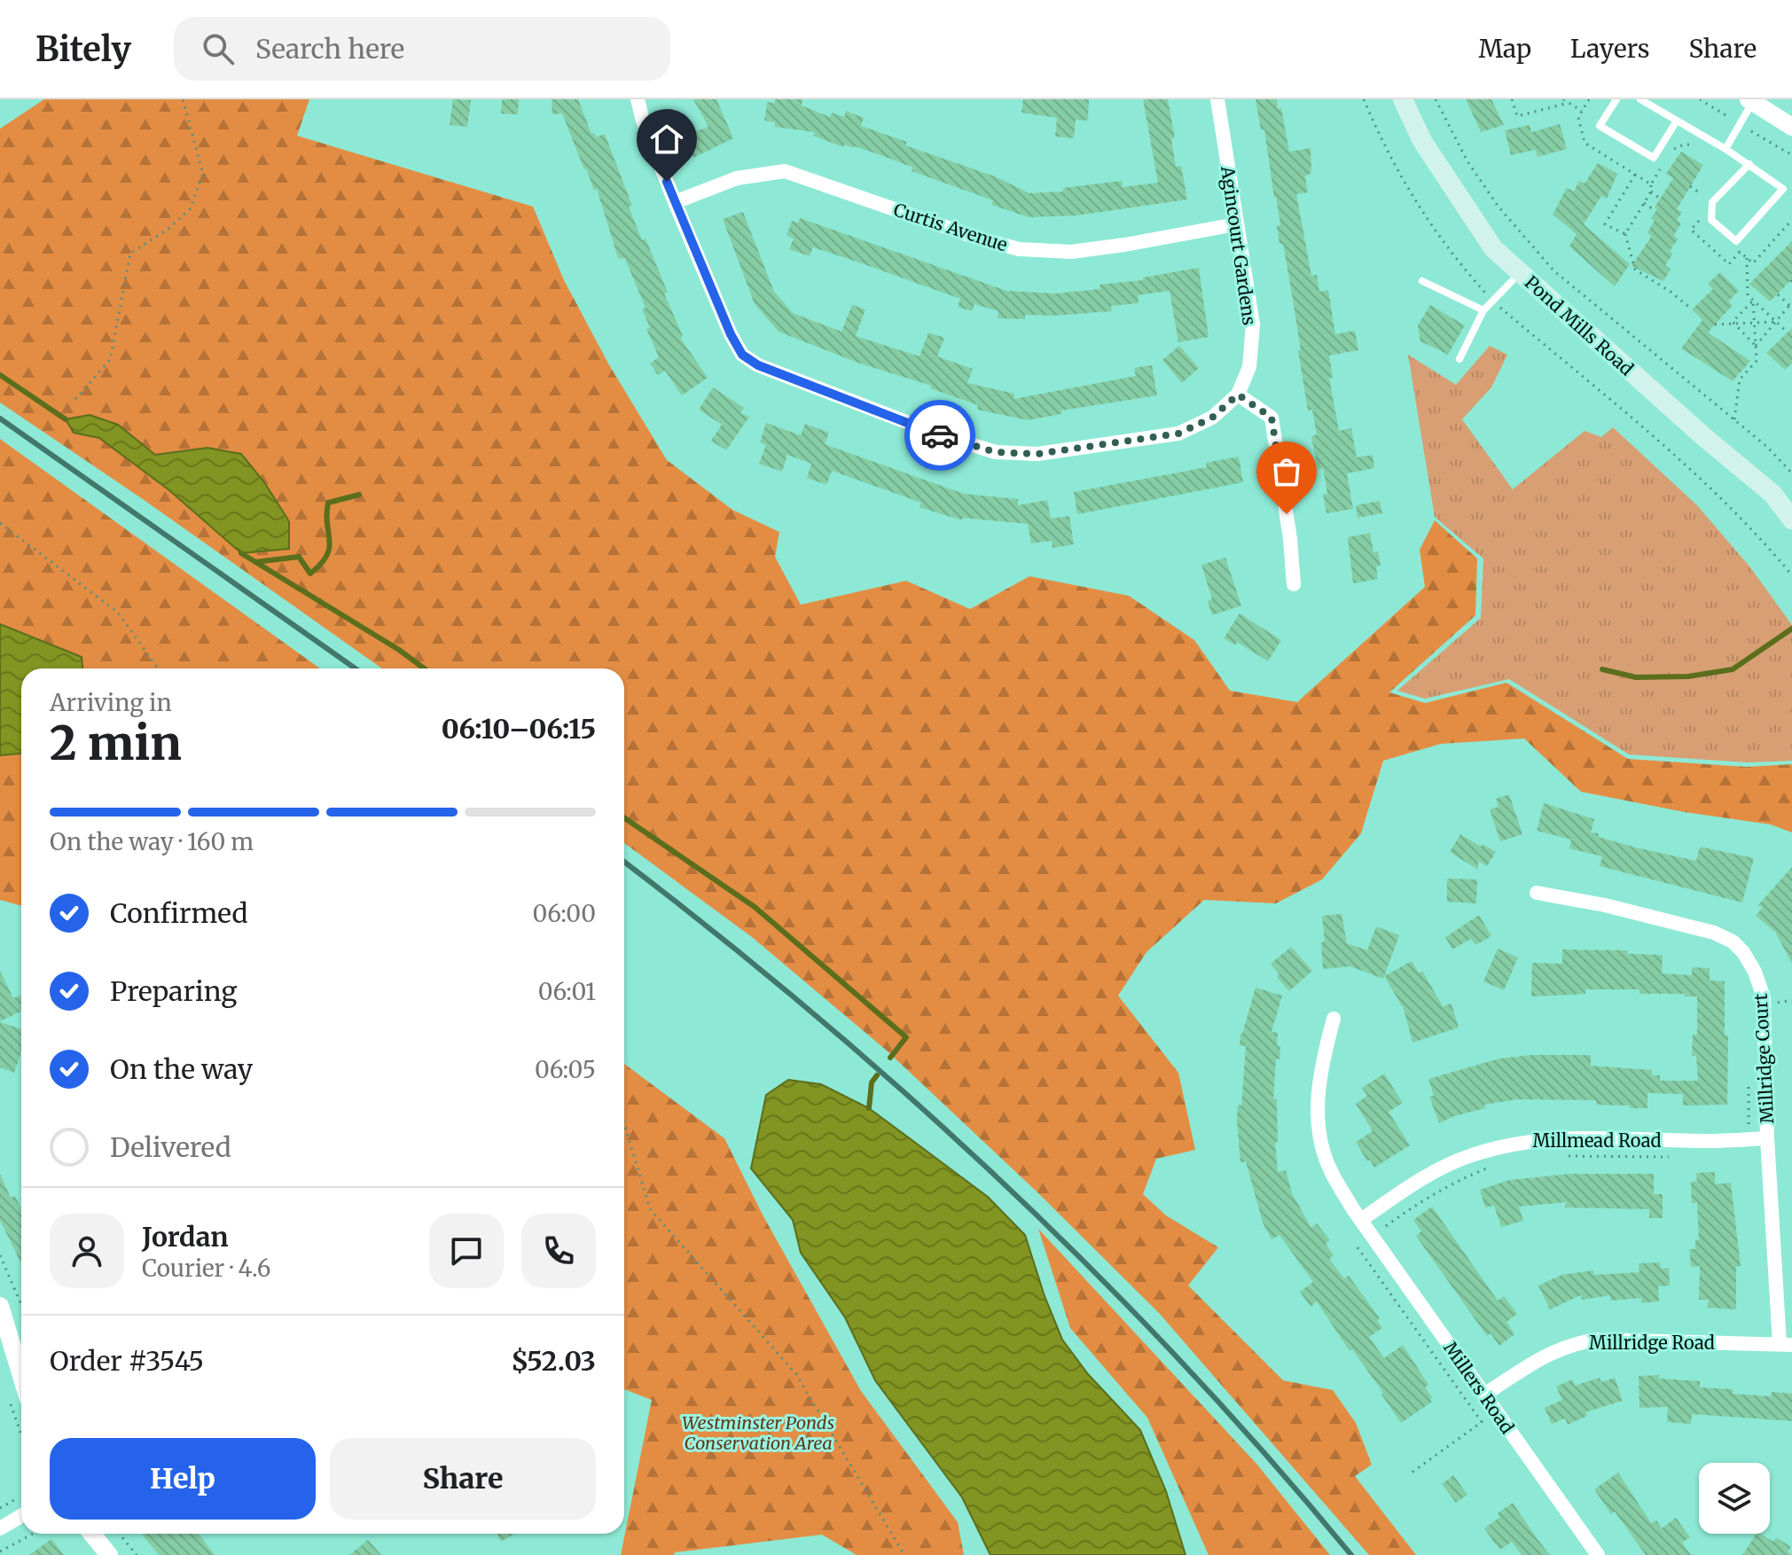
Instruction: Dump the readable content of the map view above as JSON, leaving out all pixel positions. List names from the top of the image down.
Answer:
{
  "streets": {
    "main road": ["Pond Mills Road"],
    "street": [
      "Curtis Avenue",
      "Agincourt Gardens",
      "Millridge Court",
      "Millmead Road",
      "Millridge Road",
      "Millers Road"
    ]
  },
  "crossings": [
    ["Curtis Avenue", "Agincourt Gardens"],
    ["Millridge Court", "Millmead Road"],
    ["Millridge Court", "Millridge Road"],
    ["Millmead Road", "Millers Road"],
    ["Millridge Road", "Millers Road"]
  ],
  "parks": ["Westminster Ponds Conservation Area"],
  "page": {
    "header": "Bitely",
    "search": "Search here",
    "nav": ["Map", "Layers", "Share"],
    "heading": ["2 min", "Arriving in", "06:10–06:15"],
    "panel": [
      "Jordan",
      "Courier · 4.6",
      "Order #3545",
      "$52.03"
    ],
    "bar": "On the way · 160 m",
    "list": [
      ["Confirmed", "06:00"],
      ["Preparing", "06:01"],
      ["On the way", "06:05"],
      "Delivered"
    ],
    "buttons": ["Help", "Share"]
  }
}
